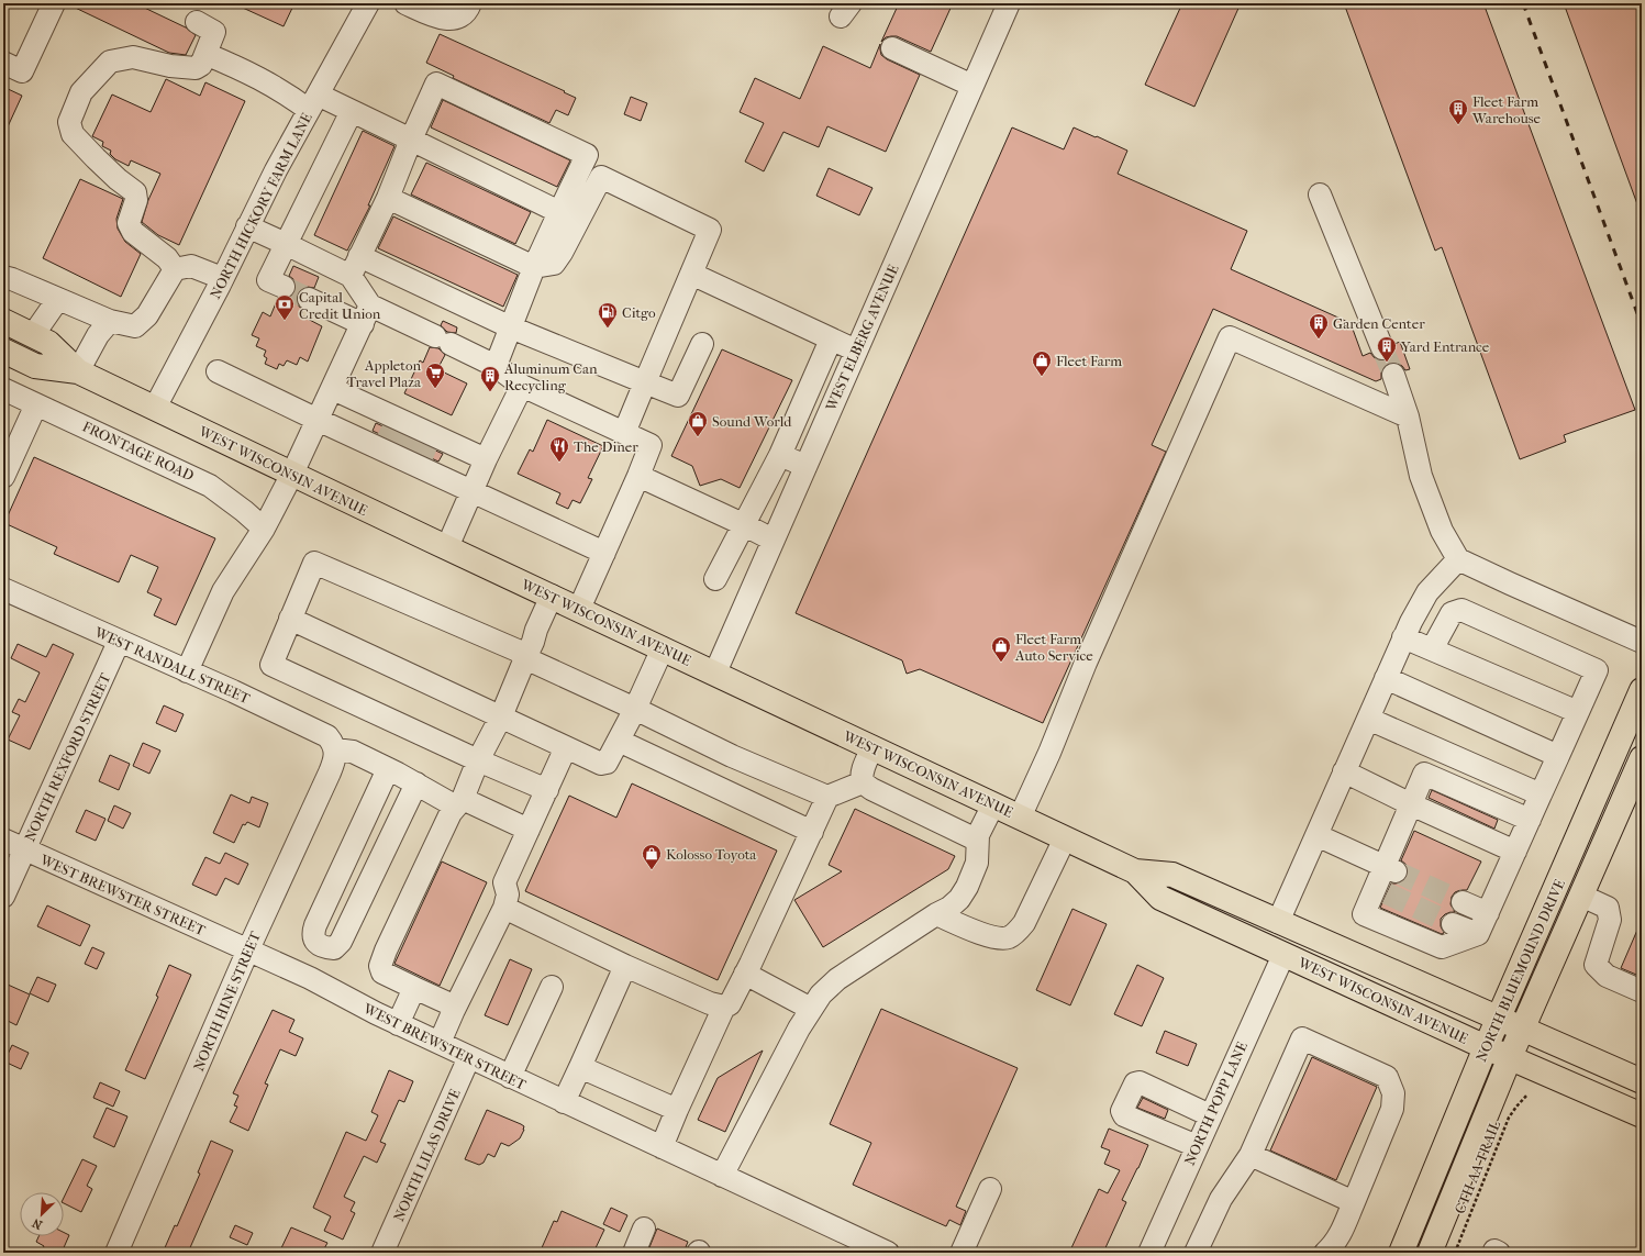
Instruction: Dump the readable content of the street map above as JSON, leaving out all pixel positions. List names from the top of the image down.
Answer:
{
  "streets": {
    "main road": ["WEST WISCONSIN AVENUE", "NORTH BLUEMOUND DRIVE"],
    "street": [
      "NORTH HICKORY FARM LANE",
      "WEST ELBERG AVENUE",
      "FRONTAGE ROAD",
      "WEST RANDALL STREET",
      "NORTH REXFORD STREET",
      "WEST BREWSTER STREET",
      "NORTH HINE STREET",
      "NORTH POPP LANE",
      "NORTH LILAS DRIVE"
    ],
    "path": ["CTH AA TRAIL"]
  },
  "crossings": [
    ["NORTH HICKORY FARM LANE", "WEST WISCONSIN AVENUE"],
    ["WEST ELBERG AVENUE", "WEST WISCONSIN AVENUE"],
    ["WEST WISCONSIN AVENUE", "NORTH BLUEMOUND DRIVE"],
    ["WEST WISCONSIN AVENUE", "NORTH POPP LANE"],
    ["WEST RANDALL STREET", "NORTH REXFORD STREET"],
    ["WEST RANDALL STREET", "NORTH HINE STREET"],
    ["NORTH REXFORD STREET", "WEST BREWSTER STREET"],
    ["WEST BREWSTER STREET", "NORTH HINE STREET"],
    ["WEST BREWSTER STREET", "NORTH LILAS DRIVE"]
  ],
  "places": {
    "building": [
      "Fleet Farm Warehouse",
      "Garden Center",
      "Yard Entrance",
      "Aluminum Can Recycling"
    ],
    "bank": ["Capital Credit Union"],
    "fuel station": ["Citgo"],
    "shop": [
      "Fleet Farm",
      "Sound World",
      "Fleet Farm Auto Service",
      "Kolosso Toyota"
    ],
    "supermarket": ["Appleton Travel Plaza"],
    "restaurant": ["The Diner"]
  },
  "north": "bottom left"
}
